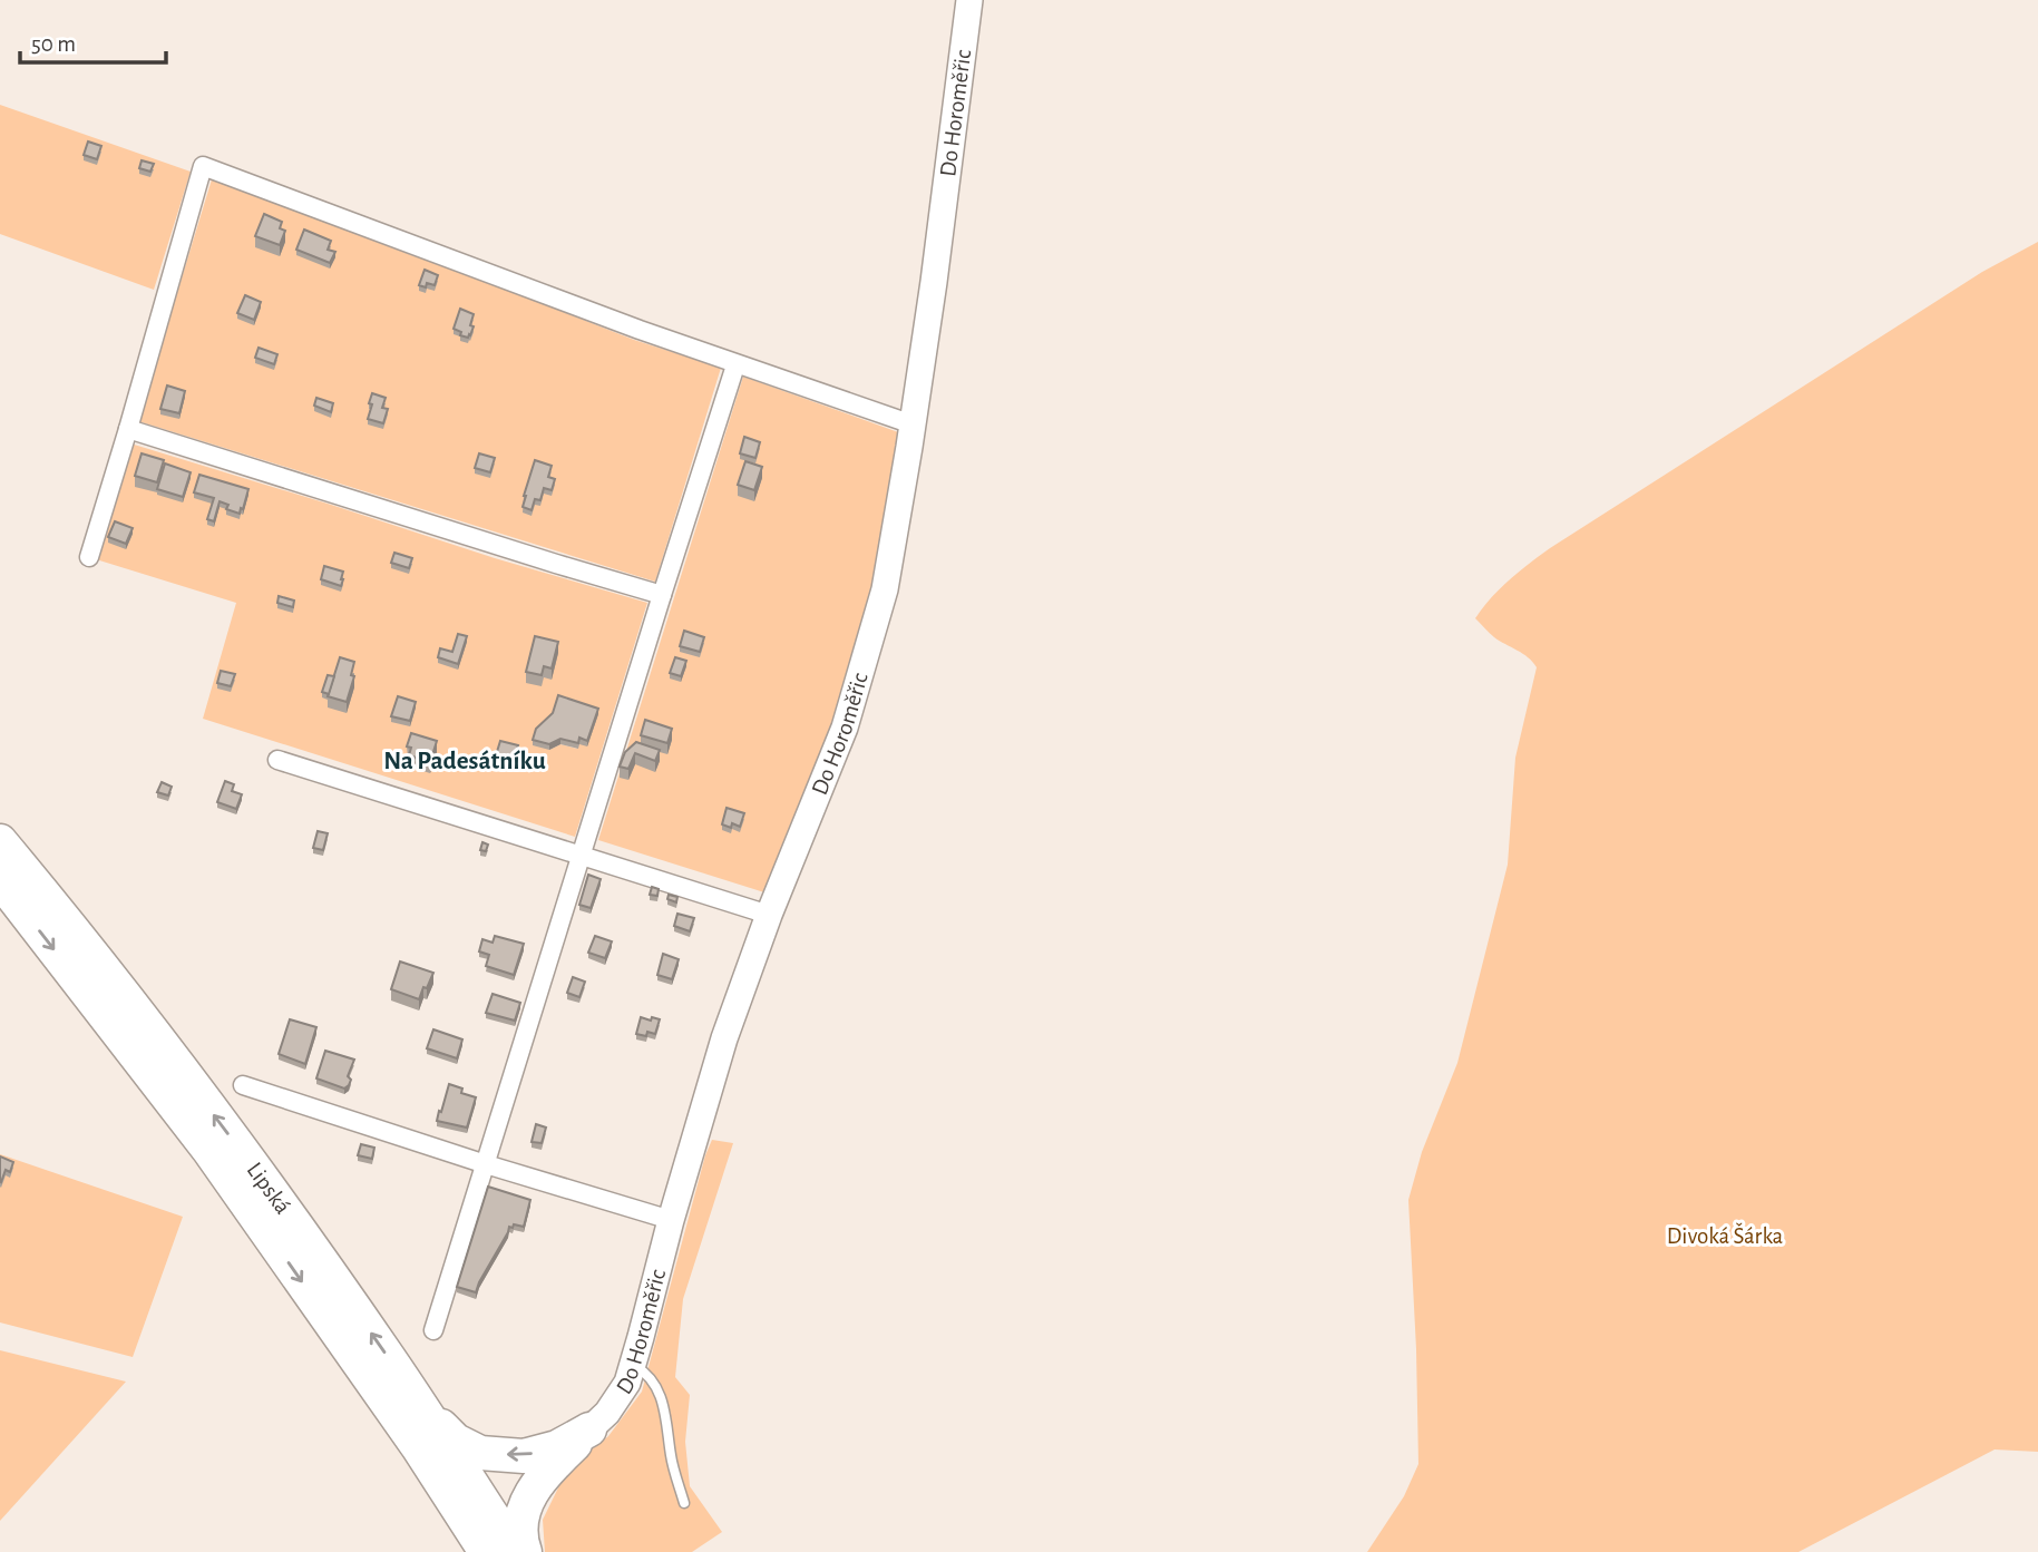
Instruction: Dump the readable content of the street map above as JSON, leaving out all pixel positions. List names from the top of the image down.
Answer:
{
  "streets": {
    "highway": ["Lipská"],
    "street": ["Do Horoměřic"]
  },
  "districts": ["Na Padesátníku"],
  "parks": ["Divoká Šárka"],
  "scale_bar": "50 m"
}
